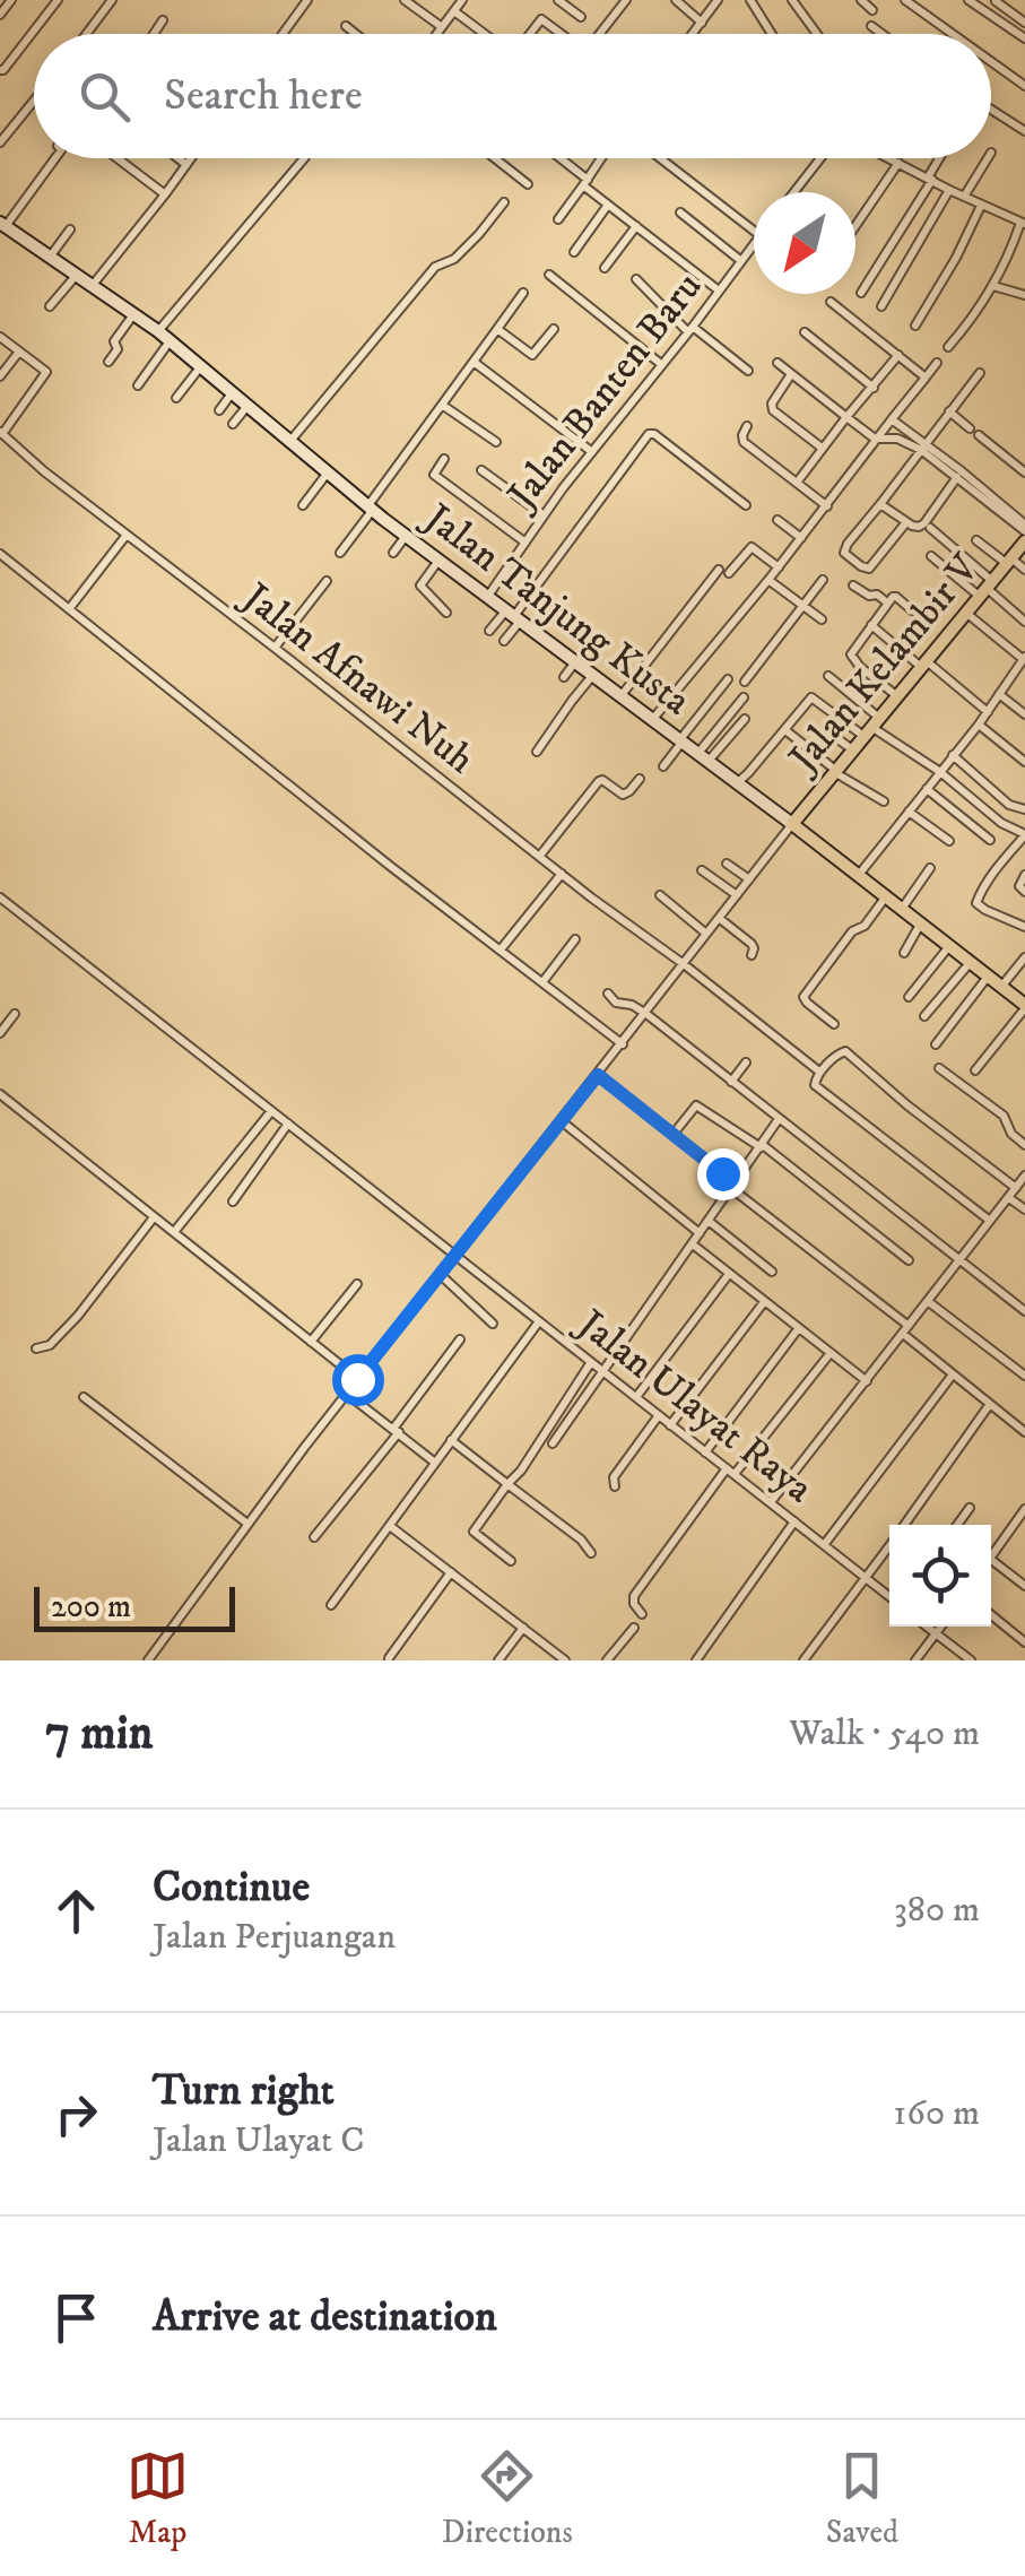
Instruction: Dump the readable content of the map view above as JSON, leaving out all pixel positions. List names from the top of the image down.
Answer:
{
  "streets": {
    "main road": ["Jalan Kelambir V"],
    "street": [
      "Jalan Banten Baru",
      "Jalan Tanjung Kusta",
      "Jalan Afnawi Nuh",
      "Jalan Ulayat Raya"
    ]
  },
  "crossings": [
    ["Jalan Banten Baru", "Jalan Tanjung Kusta"],
    ["Jalan Tanjung Kusta", "Jalan Kelambir V"]
  ],
  "scale_bar": "200 m",
  "north": "bottom left",
  "page": {
    "search": "Search here",
    "scale": "200 m",
    "heading": ["7 min", "Walk · 540 m"],
    "list": [
      ["Continue", "Jalan Perjuangan", "380 m"],
      ["Turn right", "Jalan Ulayat C", "160 m"],
      "Arrive at destination"
    ],
    "nav": ["Map", "Directions", "Saved"]
  }
}
